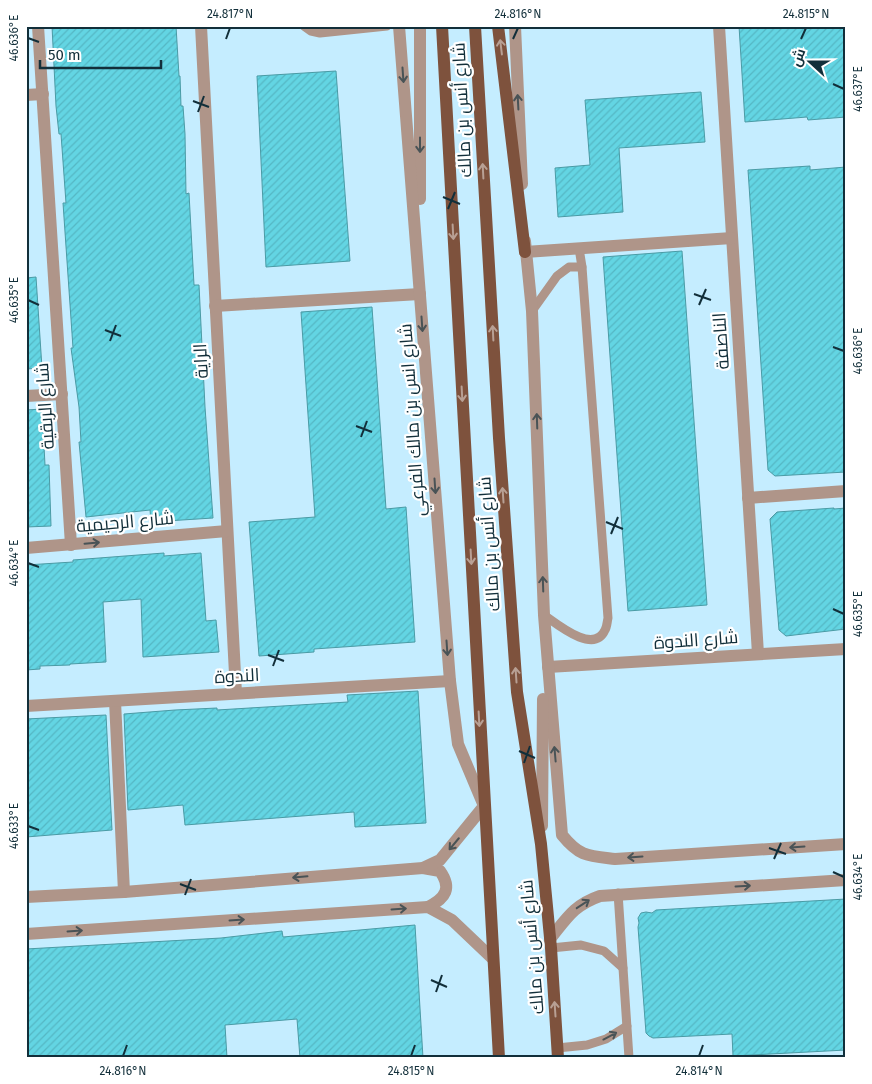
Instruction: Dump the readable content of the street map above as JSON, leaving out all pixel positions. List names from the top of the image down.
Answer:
{
  "streets": {
    "main road": ["شارع أنس بن مالك"],
    "street": [
      "الناصفة",
      "الراية",
      "شارع الربقية",
      "شارع انس بن مالك الفرعي",
      "شارع الرحيمية",
      "شارع الندوة",
      "الندوة"
    ]
  },
  "crossings": [
    ["الناصفة", "شارع الندوة"],
    ["الراية", "شارع الرحيمية"],
    ["الراية", "الندوة"],
    ["شارع الربقية", "شارع الرحيمية"],
    ["شارع انس بن مالك الفرعي", "الندوة"]
  ],
  "one_way": ["شارع الرحيمية"],
  "scale_bar": "50 m",
  "north": "left",
  "coordinates": [
    "24.817°N",
    "24.816°N",
    "24.815°N",
    "46.636°E",
    "46.637°E",
    "46.635°E",
    "46.634°E",
    "46.633°E",
    "24.814°N"
  ]
}
